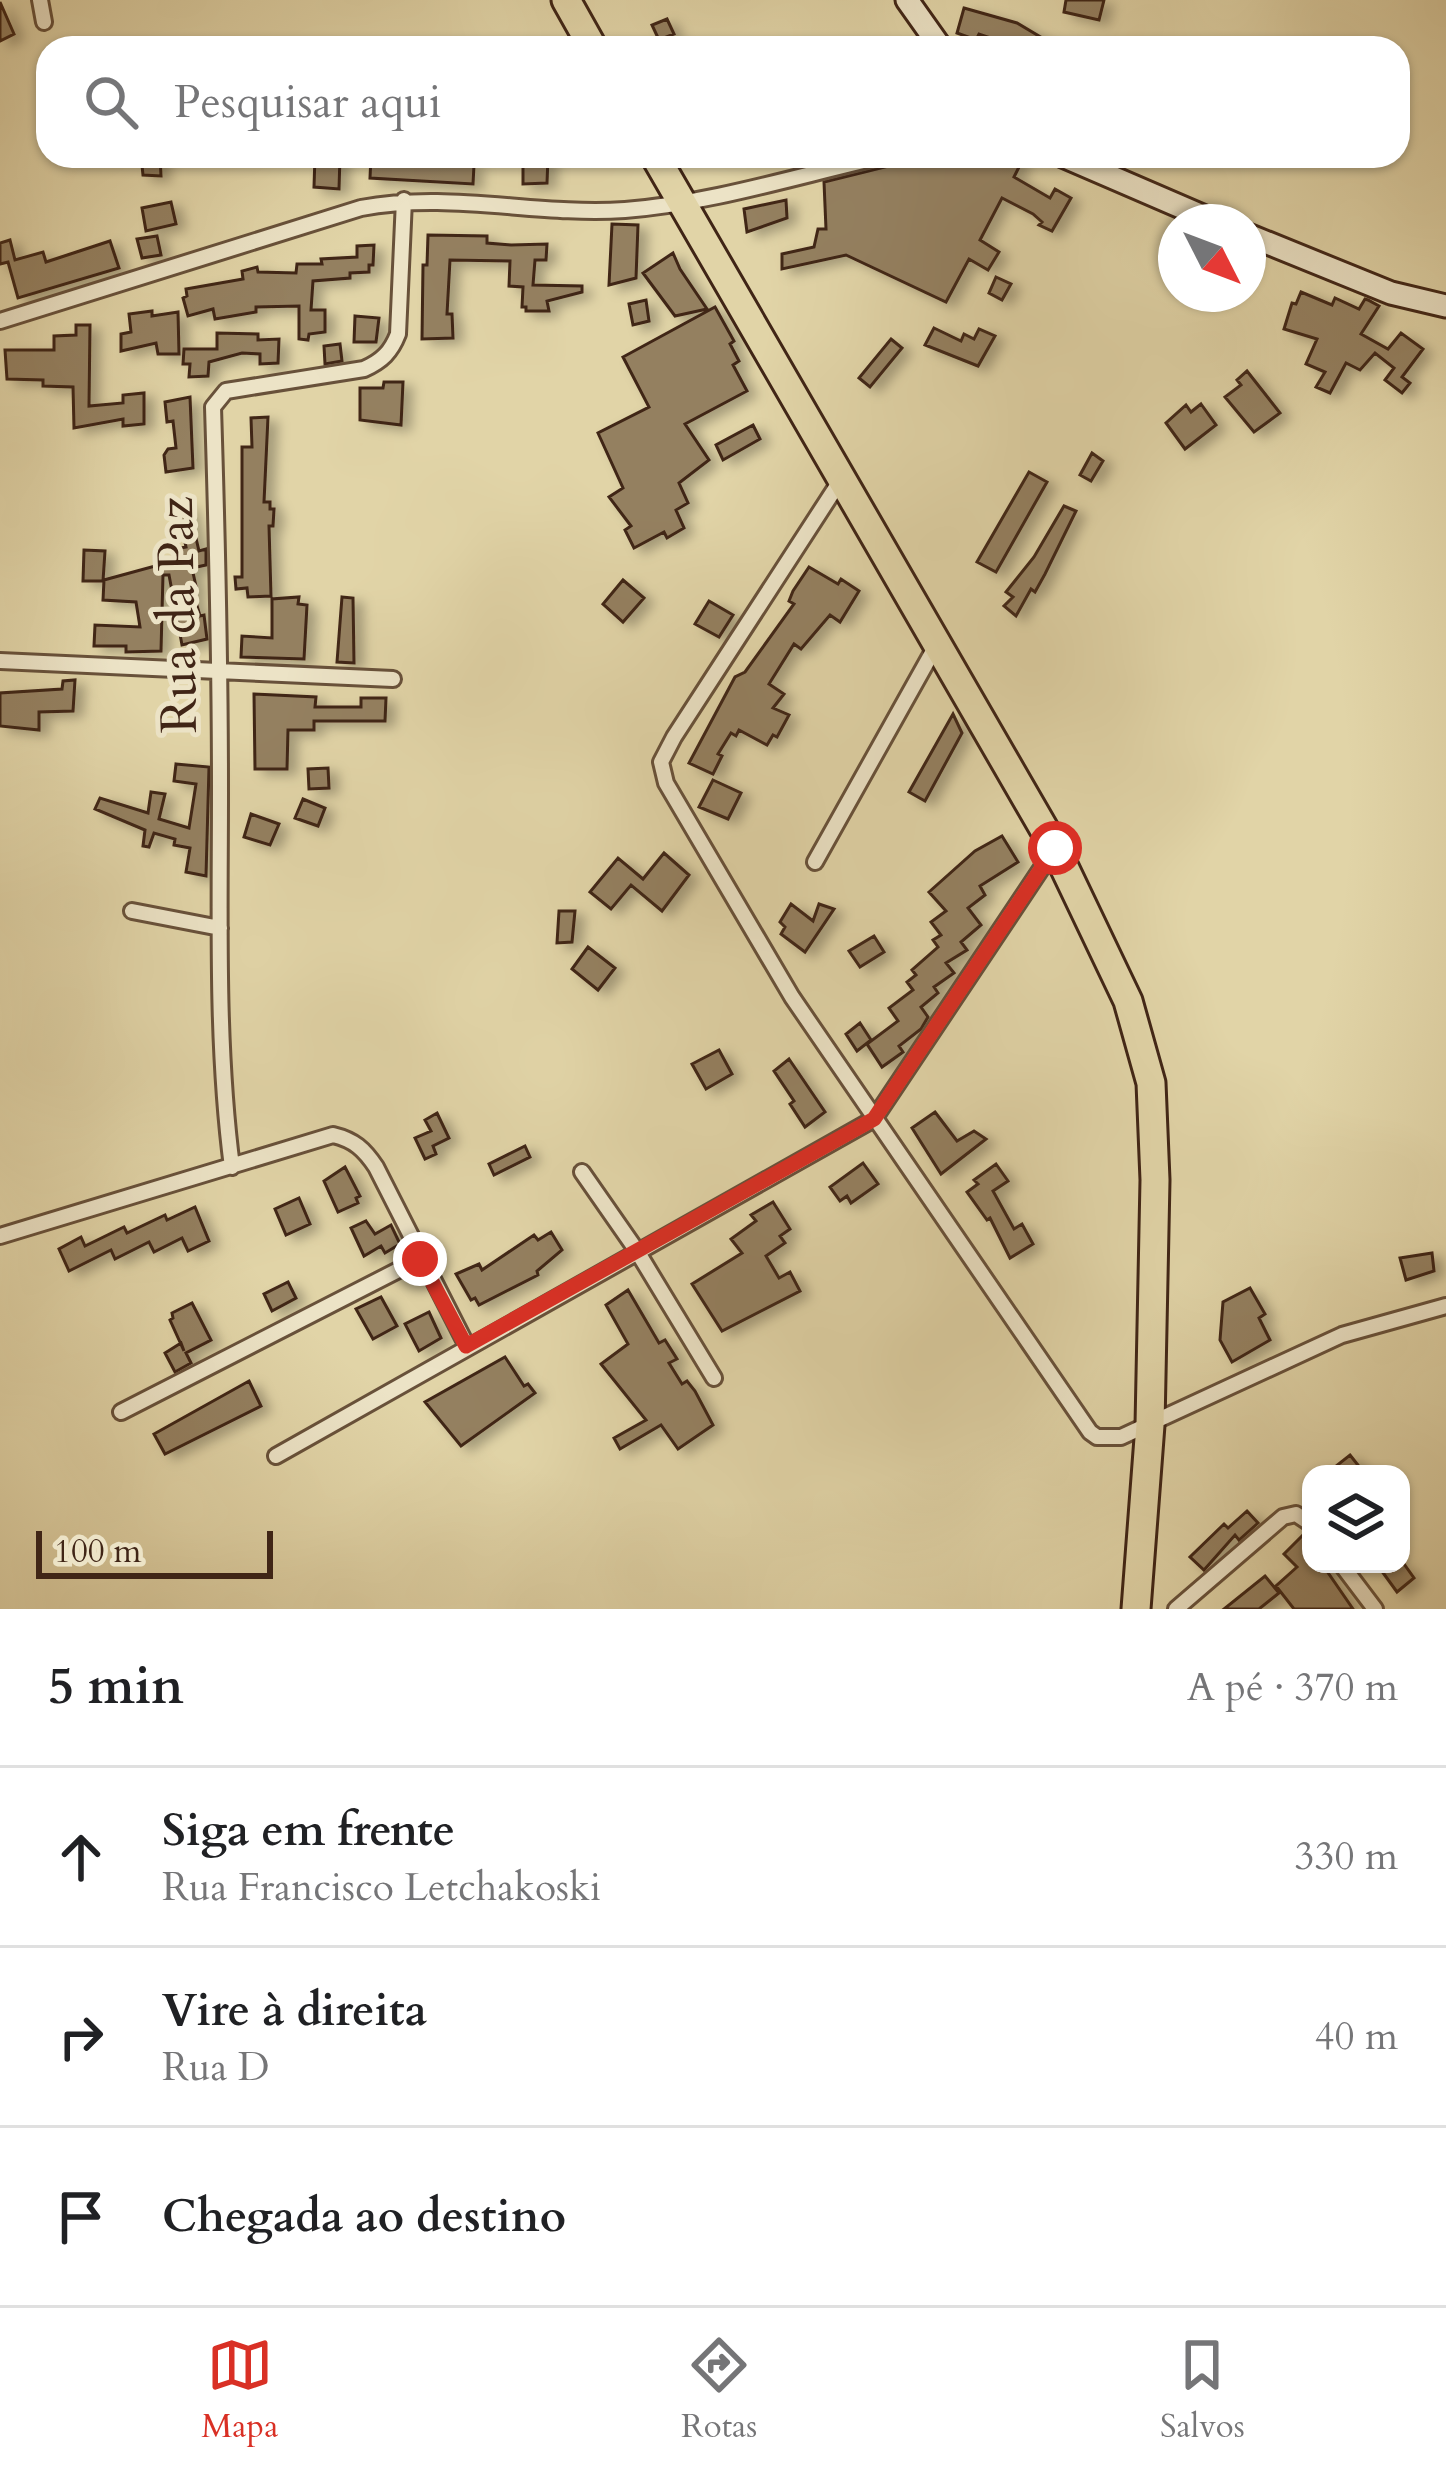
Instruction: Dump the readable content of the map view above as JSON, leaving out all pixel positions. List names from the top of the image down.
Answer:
{
  "streets": {
    "street": ["Rua da Paz"]
  },
  "scale_bar": "100 m",
  "north": "bottom right",
  "page": {
    "search": "Pesquisar aqui",
    "scale": "100 m",
    "heading": ["5 min", "A pé · 370 m"],
    "list": [
      ["Siga em frente", "Rua Francisco Letchakoski", "330 m"],
      ["Vire à direita", "Rua D", "40 m"],
      "Chegada ao destino"
    ],
    "nav": ["Mapa", "Rotas", "Salvos"]
  }
}
